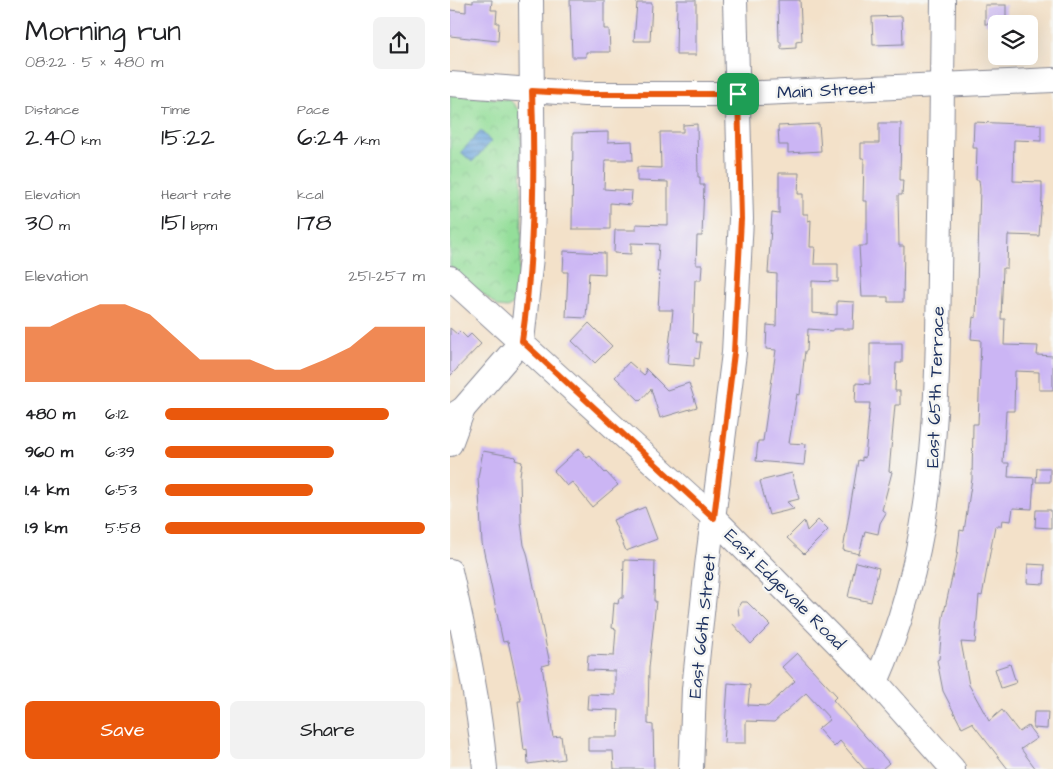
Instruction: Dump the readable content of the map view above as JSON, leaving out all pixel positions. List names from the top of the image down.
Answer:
{
  "streets": {
    "street": [
      "Main Street",
      "East 65th Terrace",
      "East Edgevale Road",
      "East 66th Street"
    ]
  },
  "crossings": [
    ["Main Street", "East 65th Terrace"],
    ["Main Street", "East 66th Street"],
    ["East 65th Terrace", "East Edgevale Road"],
    ["East Edgevale Road", "East 66th Street"]
  ],
  "page": {
    "heading": ["Morning run", "08:22 · 5 × 480 m"],
    "stats": [
      ["Distance", "2.40 km"],
      ["Time", "15:22"],
      ["Pace", "6:24 /km"],
      ["Elevation", "30 m"],
      ["Heart rate", "151 bpm"],
      ["kcal", "178"]
    ],
    "chart": ["Elevation", "251–257 m"],
    "list": [
      {
        "name": "480 m",
        "note": "6:12"
      },
      {
        "name": "960 m",
        "note": "6:39"
      },
      {
        "name": "1.4 km",
        "note": "6:53"
      },
      {
        "name": "1.9 km",
        "note": "5:58"
      }
    ],
    "buttons": ["Save", "Share"]
  }
}
